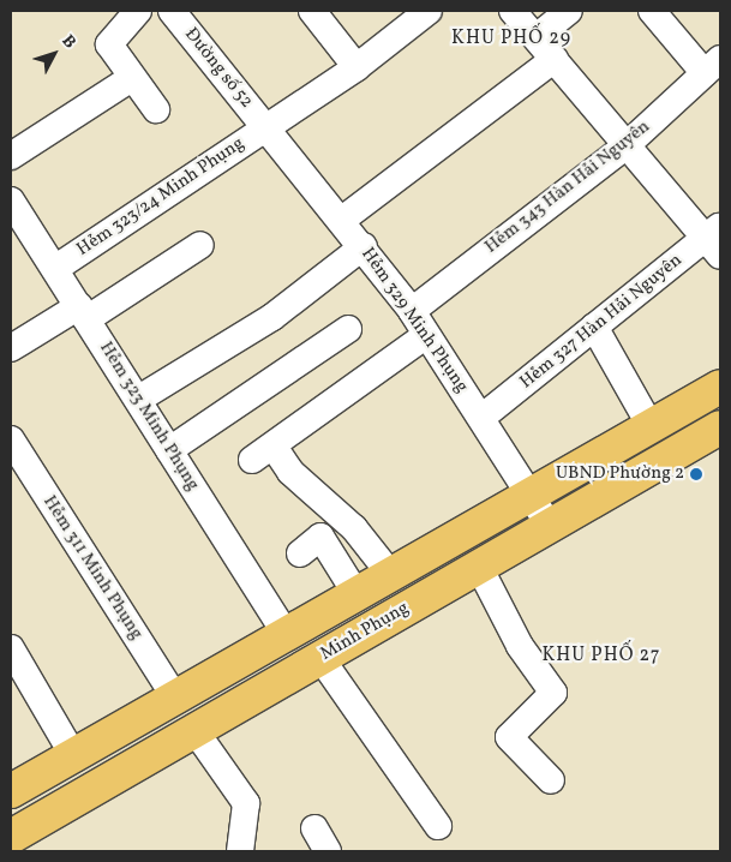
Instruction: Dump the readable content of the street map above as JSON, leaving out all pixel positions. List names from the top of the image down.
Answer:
{
  "streets": {
    "main road": ["Minh Phụng"],
    "street": [
      "Đường số 52",
      "Hẻm 343 Hàn Hải Nguyên",
      "Hẻm 323/24 Minh Phụng",
      "Hẻm 329 Minh Phụng",
      "Hẻm 327 Hàn Hải Nguyên",
      "Hẻm 323 Minh Phụng",
      "Hẻm 311 Minh Phụng"
    ]
  },
  "crossings": [
    ["Đường số 52", "Hẻm 323/24 Minh Phụng"],
    ["Đường số 52", "Hẻm 329 Minh Phụng"],
    ["Hẻm 343 Hàn Hải Nguyên", "Hẻm 329 Minh Phụng"],
    ["Hẻm 323/24 Minh Phụng", "Hẻm 329 Minh Phụng"],
    ["Hẻm 323/24 Minh Phụng", "Hẻm 323 Minh Phụng"],
    ["Hẻm 329 Minh Phụng", "Hẻm 327 Hàn Hải Nguyên"],
    ["Hẻm 329 Minh Phụng", "Minh Phụng"],
    ["Hẻm 323 Minh Phụng", "Minh Phụng"],
    ["Hẻm 311 Minh Phụng", "Minh Phụng"]
  ],
  "districts": ["KHU PHỐ 29", "KHU PHỐ 27"],
  "places": ["UBND Phường 2"],
  "north": "top right"
}
